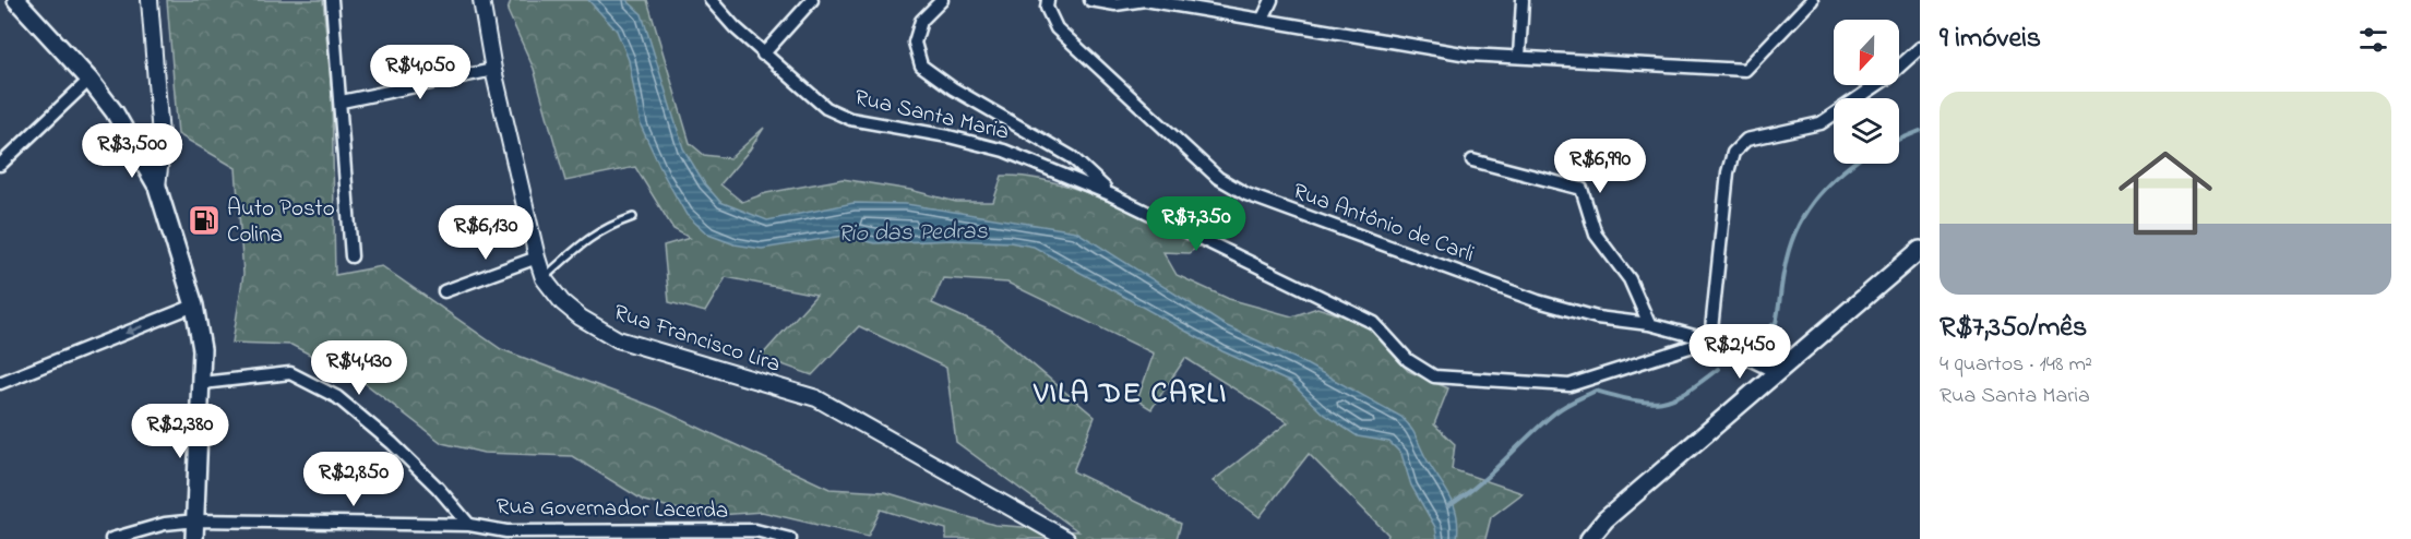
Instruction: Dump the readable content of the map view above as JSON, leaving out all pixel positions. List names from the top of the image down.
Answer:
{
  "streets": {
    "street": [
      "Rua Santa Maria",
      "Rua Antônio de Carli",
      "Rua Francisco Lira",
      "Rua Governador Lacerda"
    ]
  },
  "crossings": [
    ["Rua Santa Maria", "Rua Antônio de Carli"]
  ],
  "districts": ["VILA DE CARLI"],
  "water": ["Rio das Pedras"],
  "places": {
    "fuel station": ["Auto Posto Colina"]
  },
  "north": "bottom",
  "page": {
    "heading": "9 imóveis",
    "price": [
      "R$4,050",
      "R$3,500",
      "R$6,990",
      "R$7,350",
      "R$6,130",
      "R$2,450",
      "R$4,430",
      "R$2,380",
      "R$2,850"
    ],
    "list": [
      {
        "name": "R$7,350/mês",
        "note": "4 quartos · 148 m² · Rua Santa Maria"
      }
    ]
  }
}
